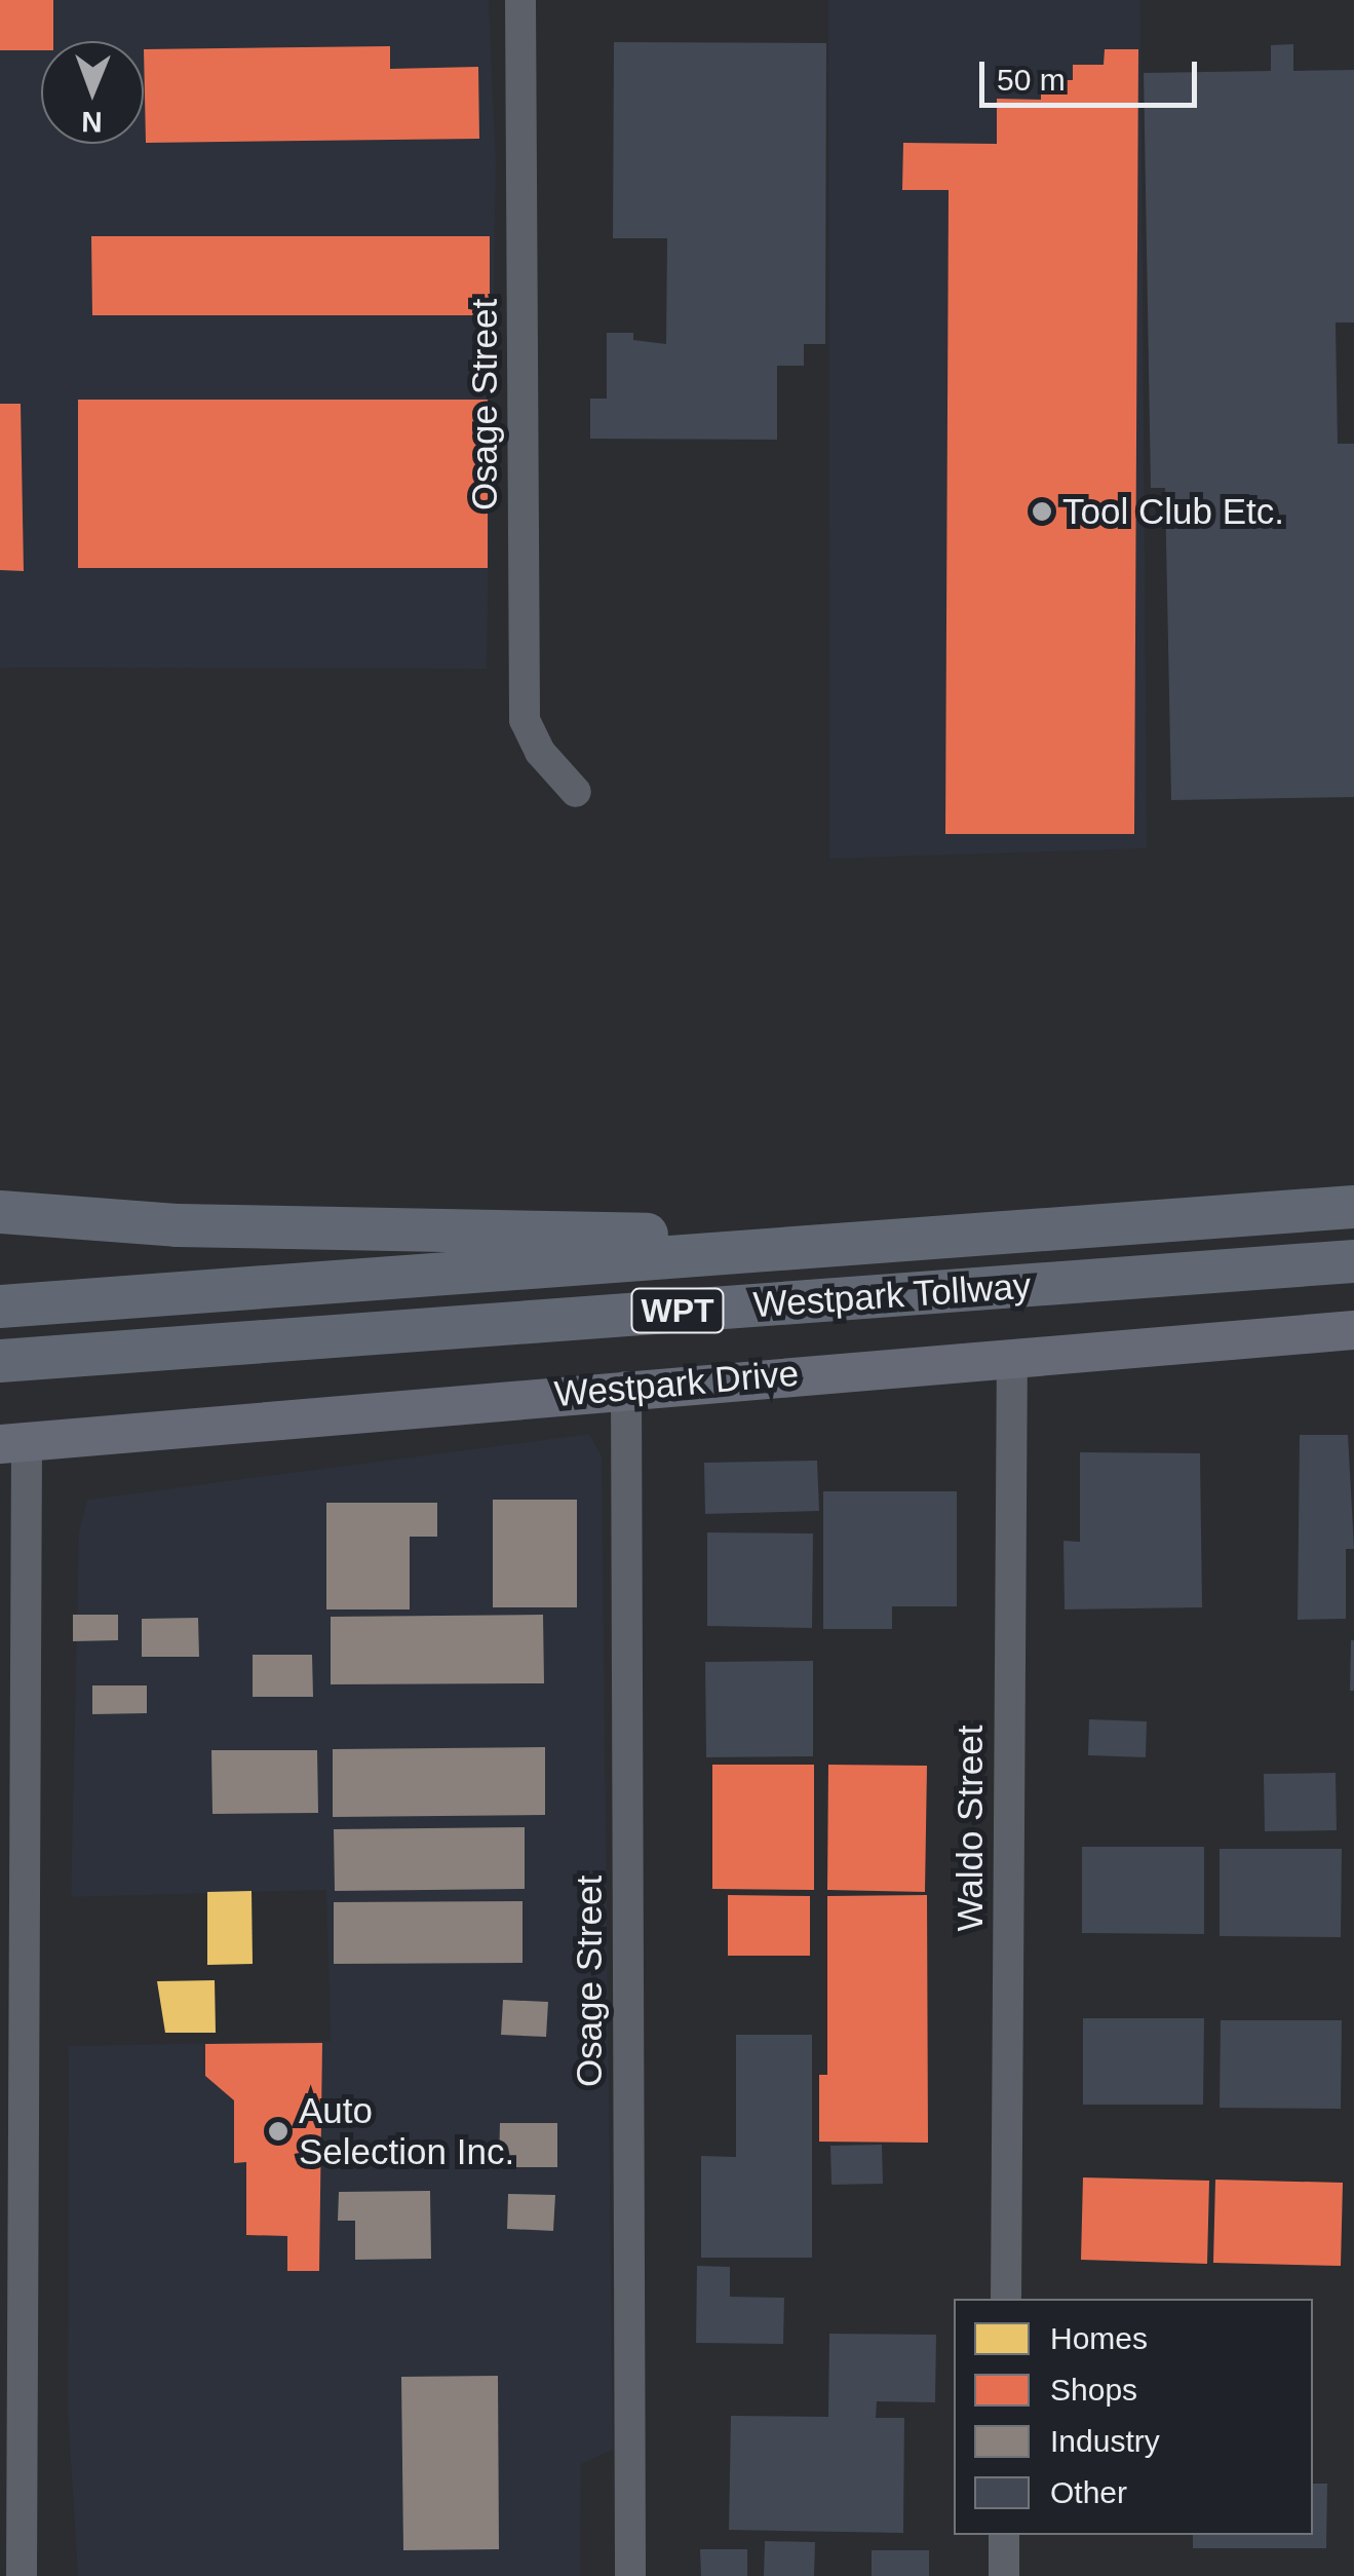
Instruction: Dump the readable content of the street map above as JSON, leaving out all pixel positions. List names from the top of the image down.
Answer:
{
  "streets": {
    "highway": ["Westpark Tollway", "WPT"],
    "main road": ["Westpark Drive"],
    "street": ["Osage Street", "Waldo Street"]
  },
  "crossings": [
    ["Osage Street", "Westpark Drive"],
    ["Westpark Drive", "Waldo Street"]
  ],
  "places": ["Tool Club Etc.", "Auto Selection Inc."],
  "legend": [
    "Homes",
    "Shops",
    "Industry",
    "Other"
  ],
  "scale_bar": "50 m",
  "north": "bottom"
}
